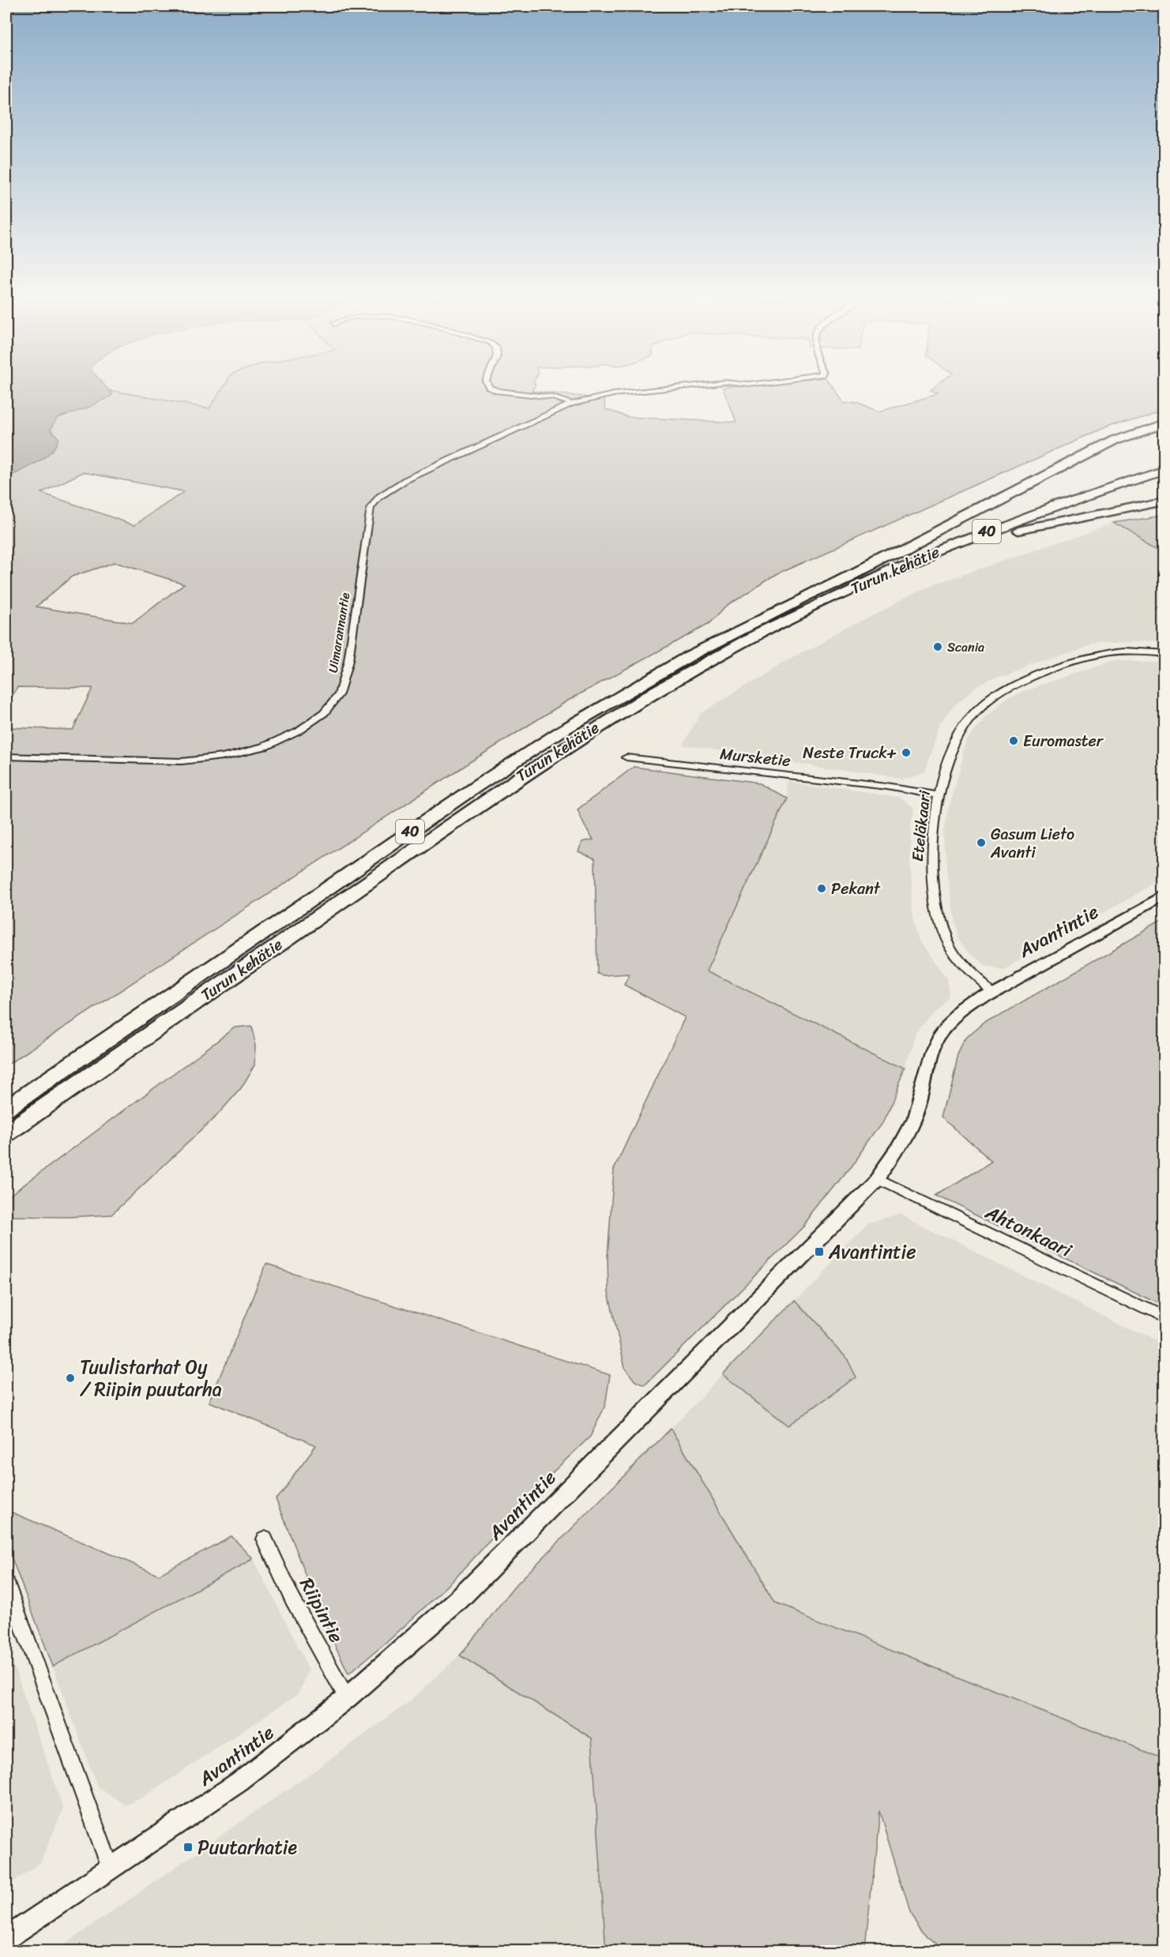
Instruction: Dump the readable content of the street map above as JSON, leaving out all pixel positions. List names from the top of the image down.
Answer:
{
  "streets": {
    "highway": ["40", "Turun kehätie"],
    "street": [
      "Uimarannantie",
      "Mursketie",
      "Eteläkaari",
      "Avantintie",
      "Ahtonkaari",
      "Riipintie"
    ]
  },
  "crossings": [
    ["Mursketie", "Eteläkaari"],
    ["Eteläkaari", "Avantintie"],
    ["Avantintie", "Ahtonkaari"],
    ["Avantintie", "Riipintie"]
  ],
  "places": {
    "other": [
      "Scania",
      "Euromaster",
      "Neste Truck+",
      "Gasum Lieto Avanti",
      "Pekant",
      "Tuulistarhat Oy / Riipin puutarha"
    ],
    "transit": ["Avantintie", "Puutarhatie"]
  }
}
